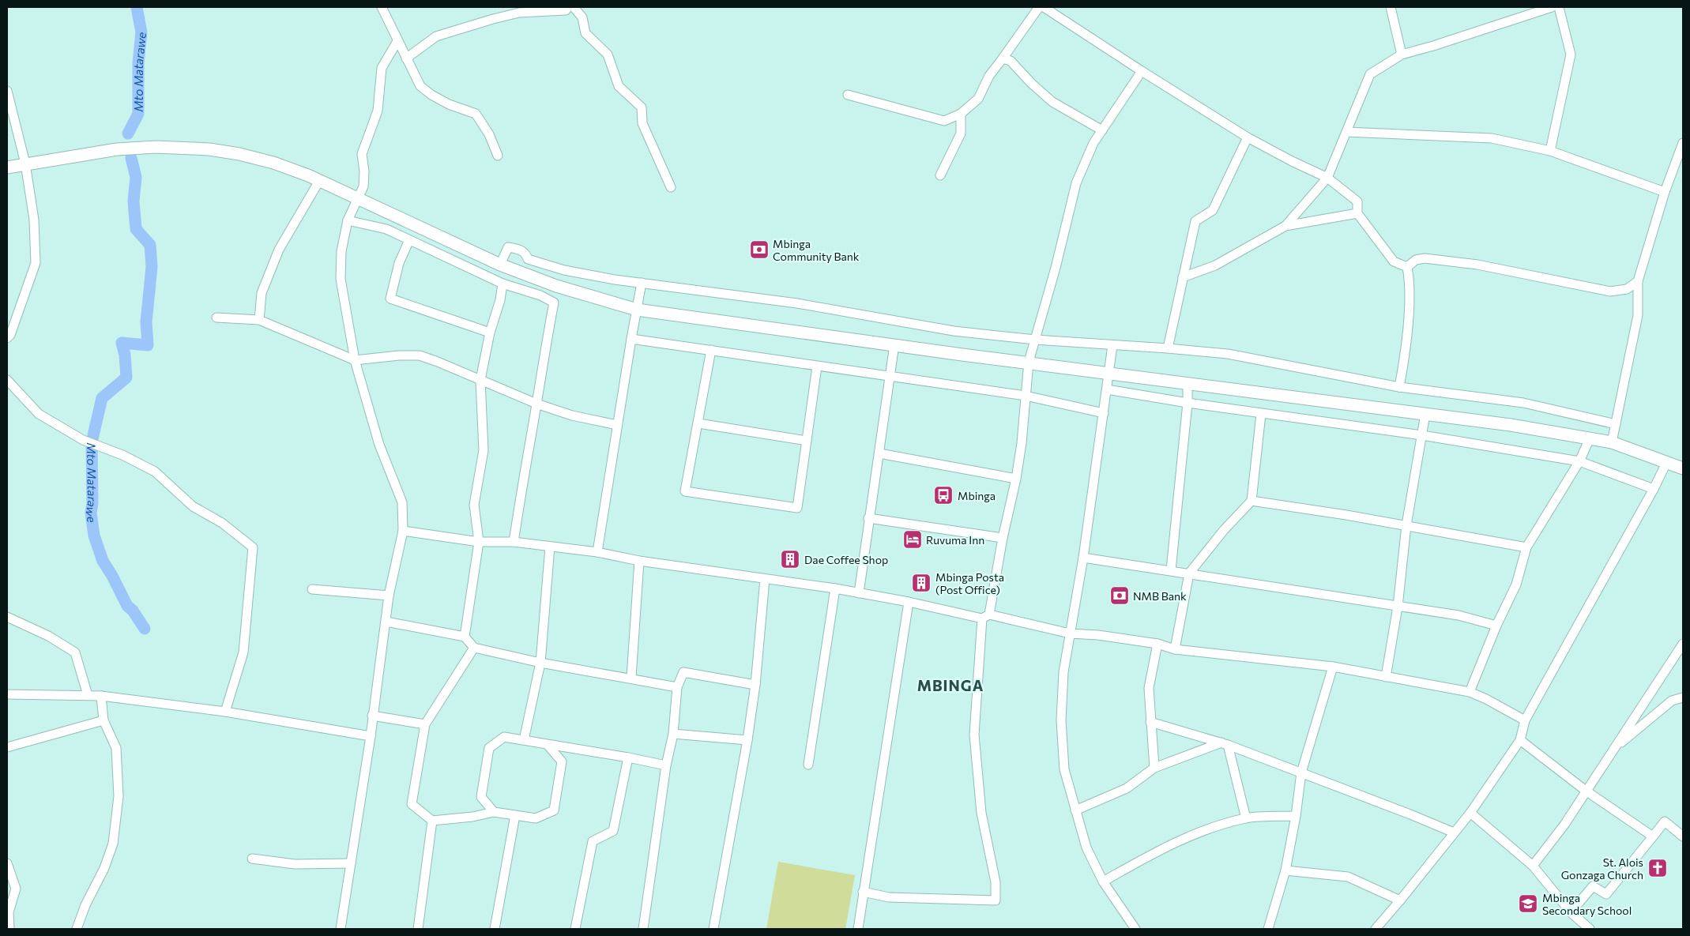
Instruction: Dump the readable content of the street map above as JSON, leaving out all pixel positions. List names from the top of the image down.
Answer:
{
  "districts": ["MBINGA"],
  "water": ["Mto Matarawe"],
  "places": {
    "bank": ["Mbinga Community Bank", "NMB Bank"],
    "bus stop": ["Mbinga"],
    "hotel": ["Ruvuma Inn"],
    "building": ["Dae Coffee Shop", "Mbinga Posta (Post Office)"],
    "church": ["St. Alois Gonzaga Church"],
    "school or university": ["Mbinga Secondary School"]
  }
}
